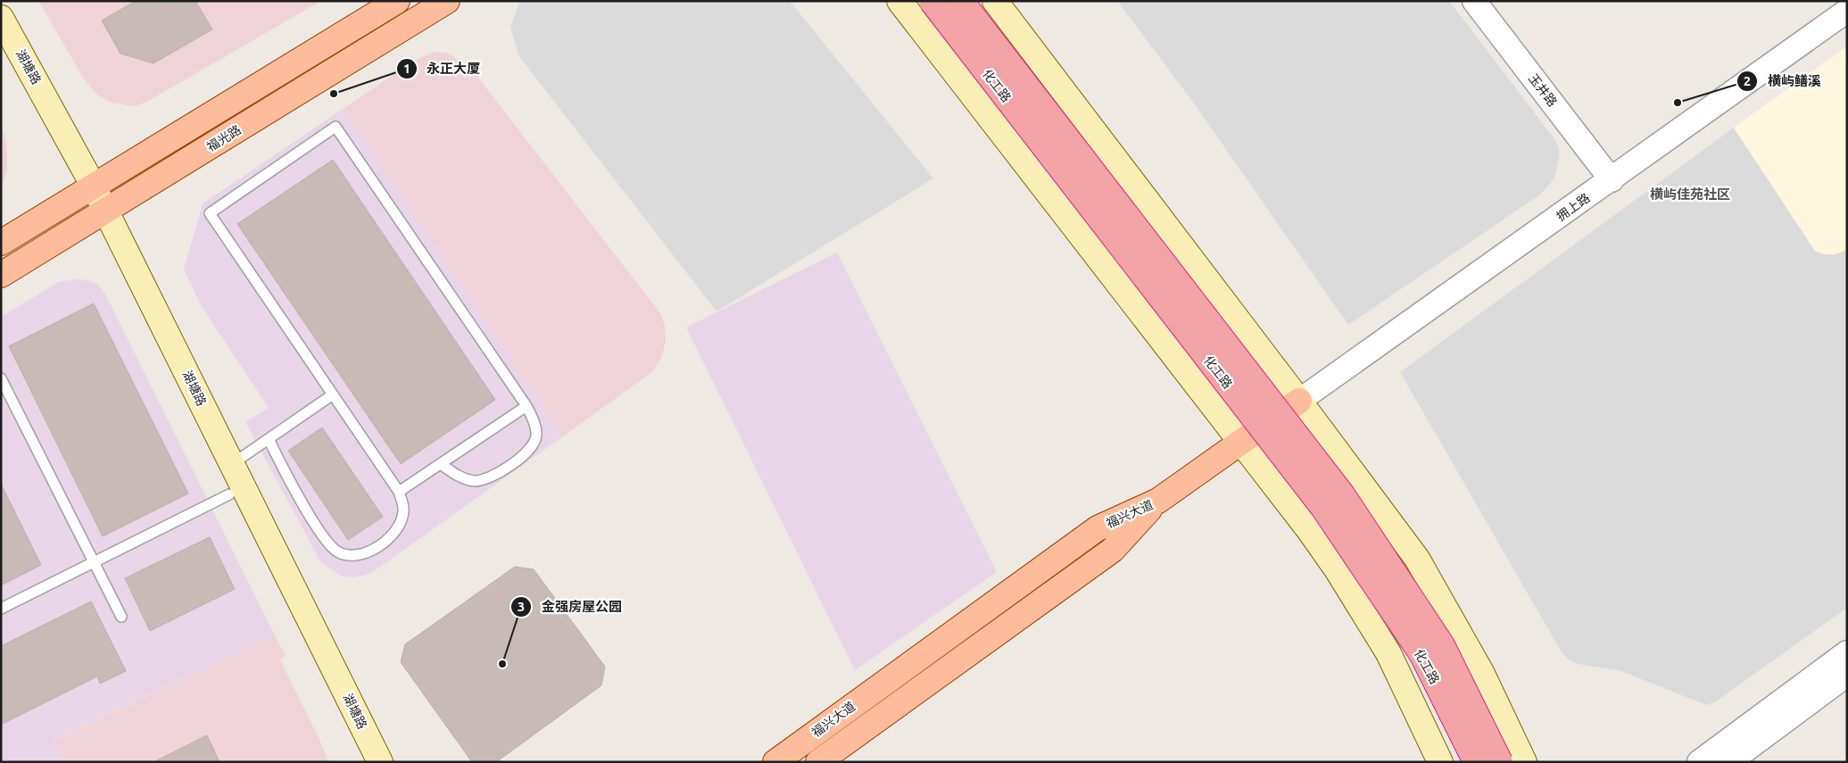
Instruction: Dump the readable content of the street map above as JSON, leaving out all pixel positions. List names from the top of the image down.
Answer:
{
  "streets": {
    "highway": ["化工路"],
    "main road": ["湖塘路", "福光路", "福兴大道"],
    "street": ["玉井路", "拥上路"]
  },
  "crossings": [
    ["湖塘路", "福光路"],
    ["玉井路", "拥上路"]
  ],
  "districts": ["横屿佳苑社区"],
  "places": ["永正大厦", "横屿鳝溪", "金强房屋公园"]
}
